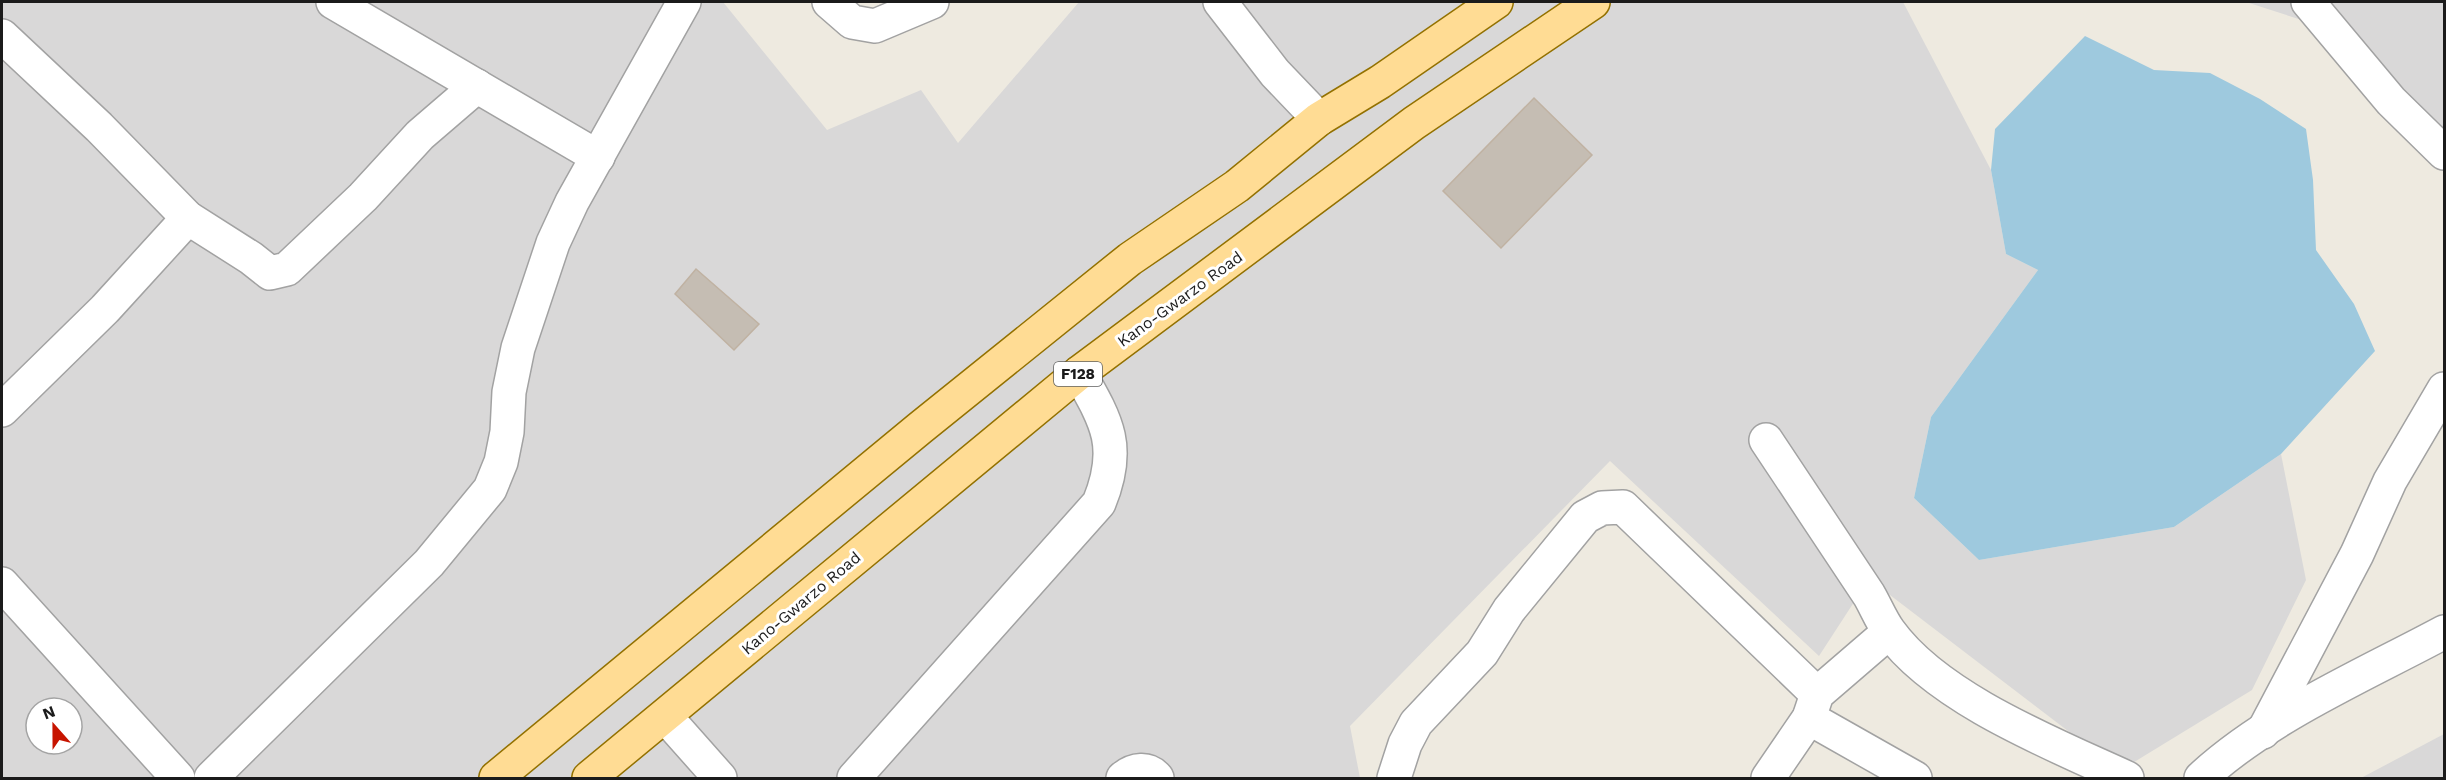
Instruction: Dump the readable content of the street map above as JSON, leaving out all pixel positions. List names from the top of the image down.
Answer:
{
  "streets": {
    "main road": ["Kano-Gwarzo Road", "F128"]
  },
  "north": "top"
}
